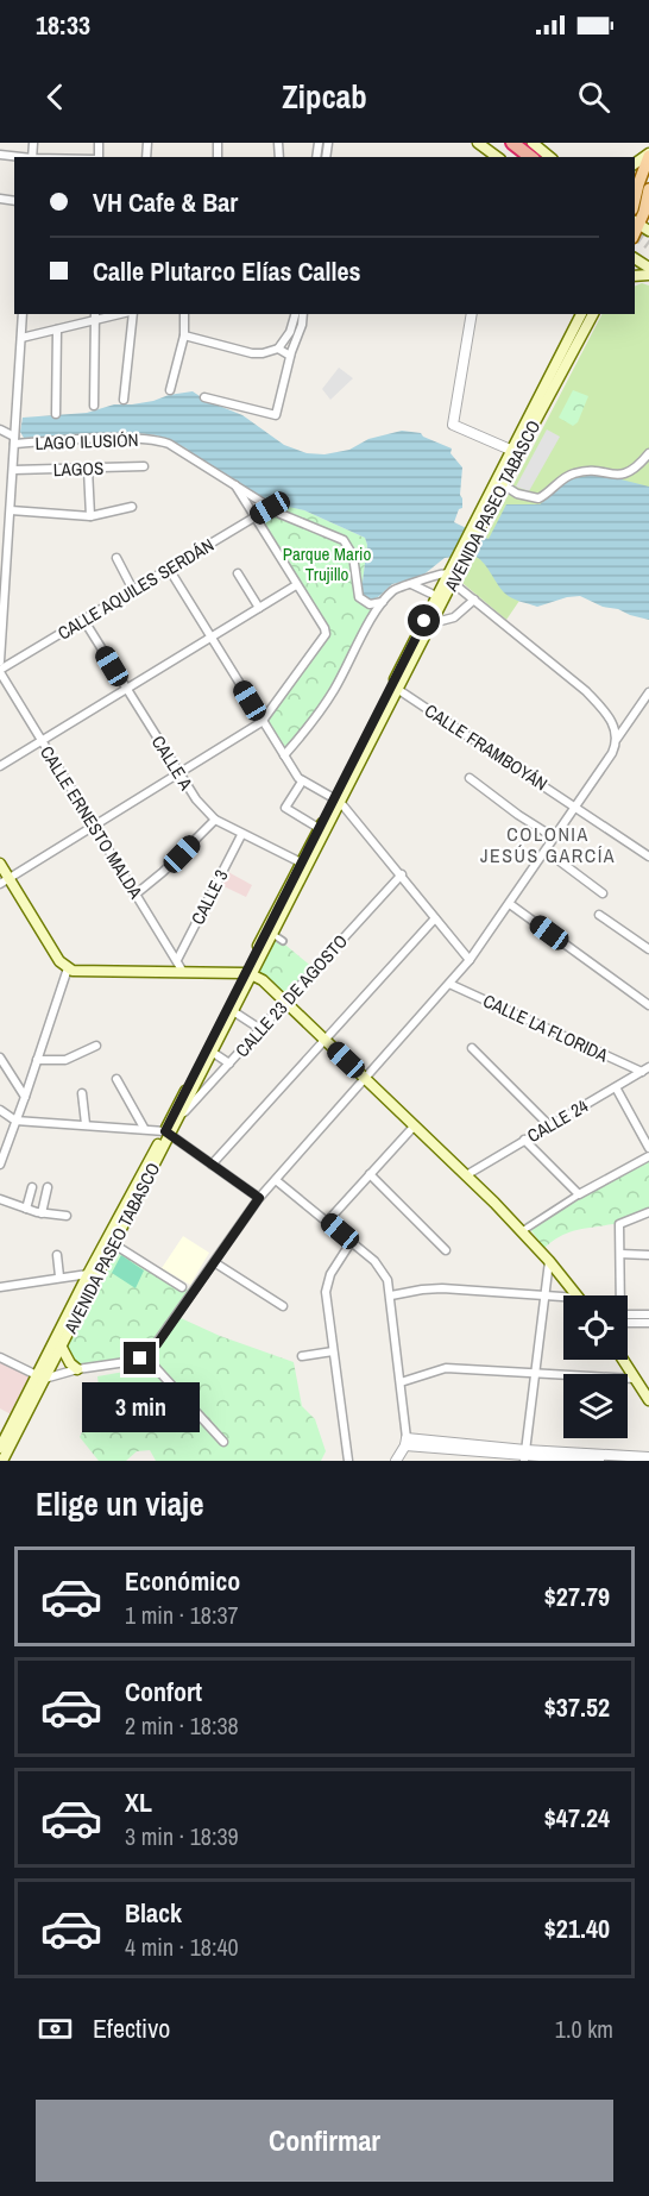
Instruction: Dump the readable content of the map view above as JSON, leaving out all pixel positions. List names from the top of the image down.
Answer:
{
  "streets": {
    "main road": ["AVENIDA PASEO TABASCO"],
    "street": [
      "LAGO ILUSIÓN",
      "LAGOS",
      "CALLE AQUILES SERDÁN",
      "CALLE FRAMBOYÁN",
      "CALLE A",
      "CALLE ERNESTO MALDA",
      "CALLE 3",
      "CALLE 23 DE AGOSTO",
      "CALLE LA FLORIDA",
      "CALLE 24"
    ]
  },
  "crossings": [
    ["LAGO ILUSIÓN", "CALLE AQUILES SERDÁN"],
    ["AVENIDA PASEO TABASCO", "CALLE FRAMBOYÁN"],
    ["AVENIDA PASEO TABASCO", "CALLE A"],
    ["AVENIDA PASEO TABASCO", "CALLE 23 DE AGOSTO"],
    ["CALLE AQUILES SERDÁN", "CALLE A"],
    ["CALLE AQUILES SERDÁN", "CALLE ERNESTO MALDA"],
    ["CALLE A", "CALLE 3"],
    ["CALLE ERNESTO MALDA", "CALLE 3"],
    ["CALLE LA FLORIDA", "CALLE 24"]
  ],
  "districts": ["COLONIA JESÚS GARCÍA"],
  "parks": ["Parque Mario Trujillo"],
  "page": {
    "status": "18:33",
    "header": "Zipcab",
    "banner": ["VH Cafe & Bar", "Calle Plutarco Elías Calles"],
    "bubble": "3 min",
    "heading": "Elige un viaje",
    "list": [
      {
        "name": "Económico",
        "note": "1 min · 18:37",
        "value": "$27.79"
      },
      {
        "name": "Confort",
        "note": "2 min · 18:38",
        "value": "$37.52"
      },
      {
        "name": "XL",
        "note": "3 min · 18:39",
        "value": "$47.24"
      },
      {
        "name": "Black",
        "note": "4 min · 18:40",
        "value": "$21.40"
      }
    ],
    "pay": ["Efectivo", "1.0 km"],
    "buttons": "Confirmar"
  }
}
